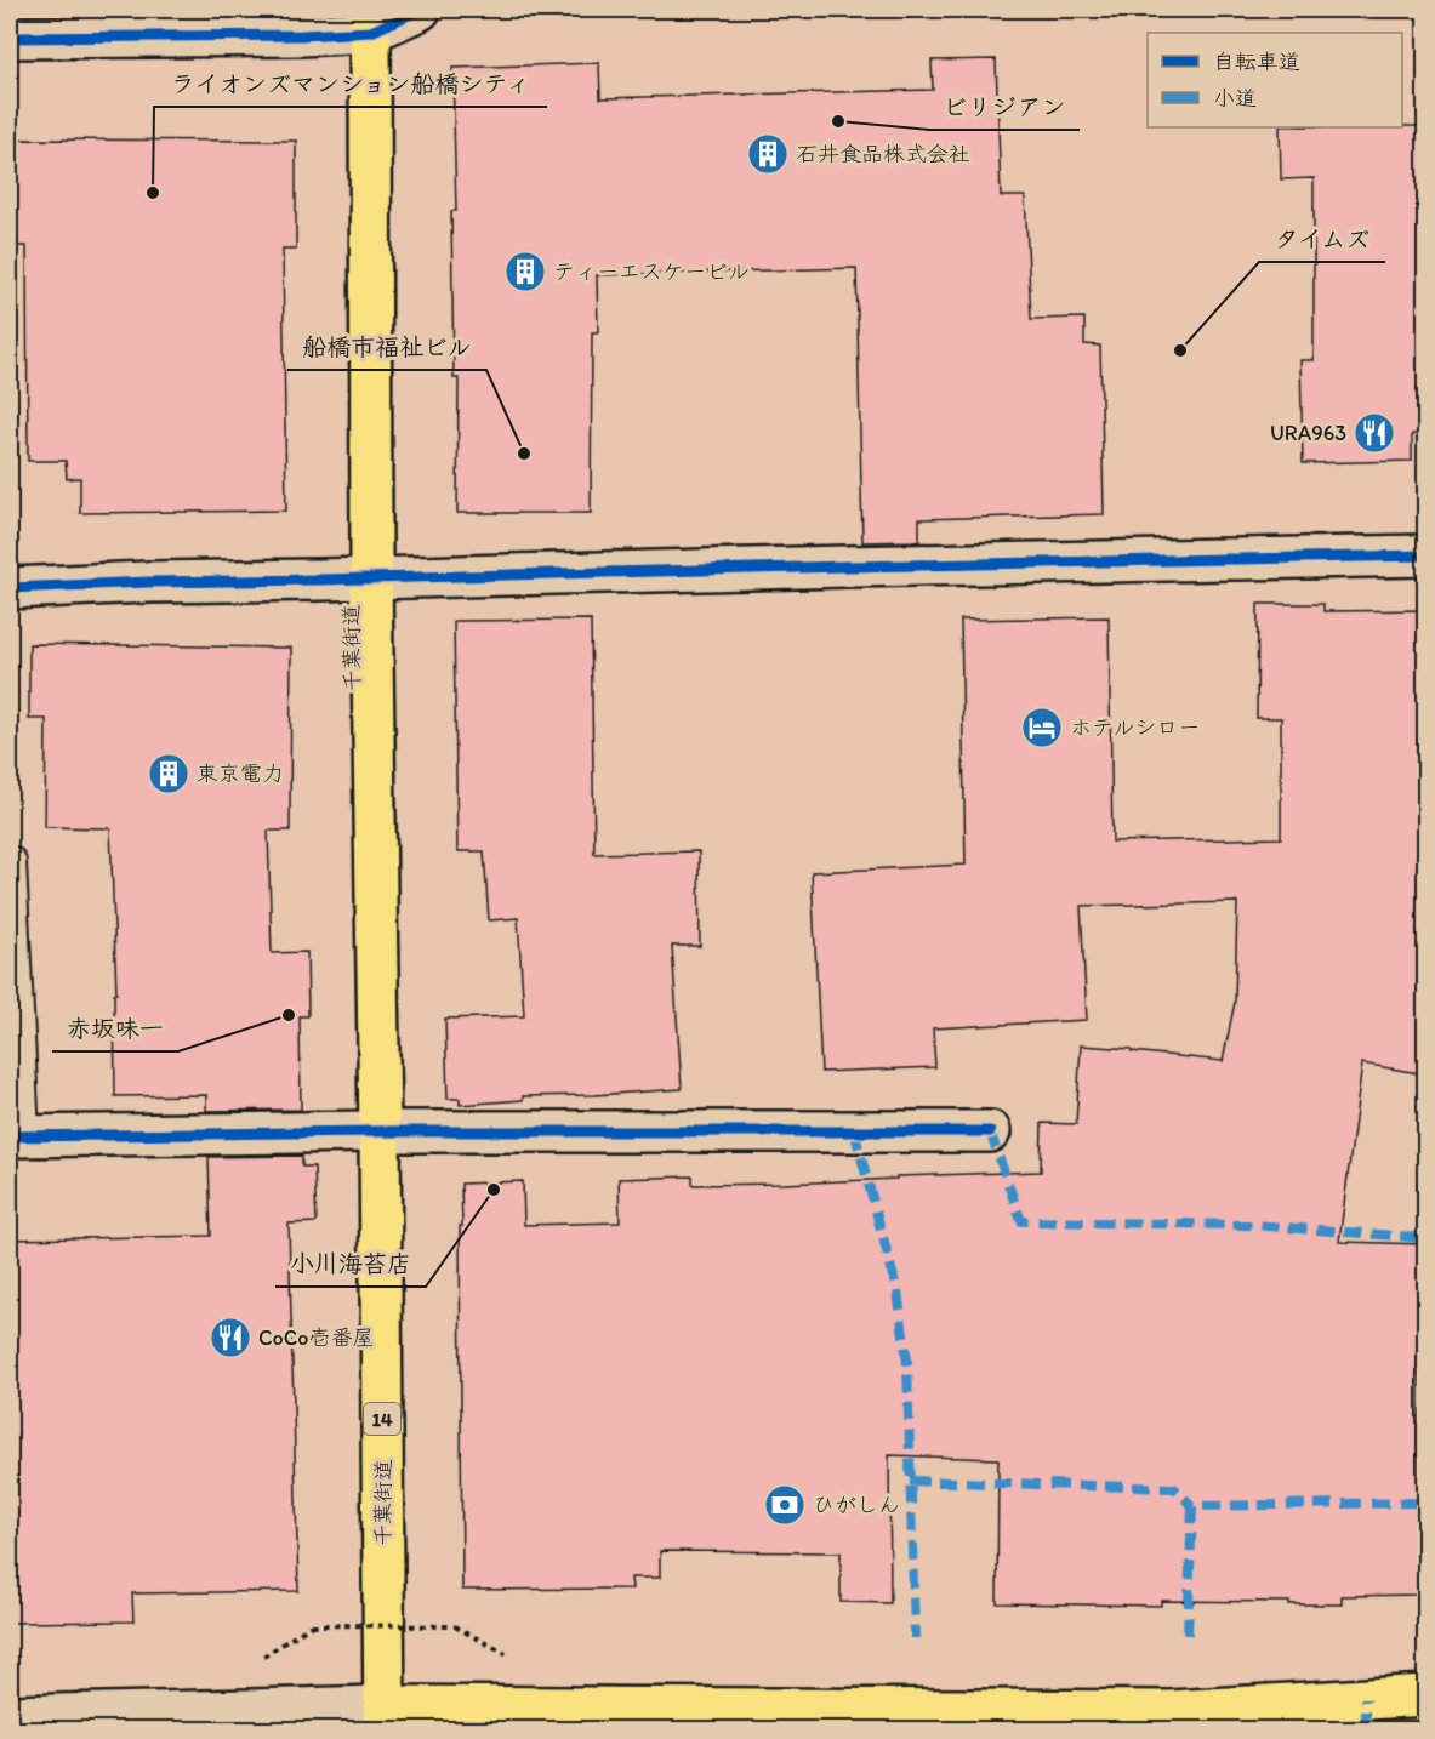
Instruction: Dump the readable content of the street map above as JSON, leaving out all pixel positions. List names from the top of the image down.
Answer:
{
  "streets": {
    "main road": ["千葉街道", "14"]
  },
  "places": {
    "other": [
      "ビリジアン",
      "ライオンズマンション船橋シティ",
      "タイムズ",
      "船橋市福祉ビル",
      "赤坂味一",
      "小川海苔店"
    ],
    "building": ["石井食品株式会社", "ティーエスケービル", "東京電力"],
    "restaurant": ["URA963", "CoCo壱番屋"],
    "hotel": ["ホテルシロー"],
    "bank": ["ひがしん"]
  },
  "legend": ["自転車道", "小道"]
}
